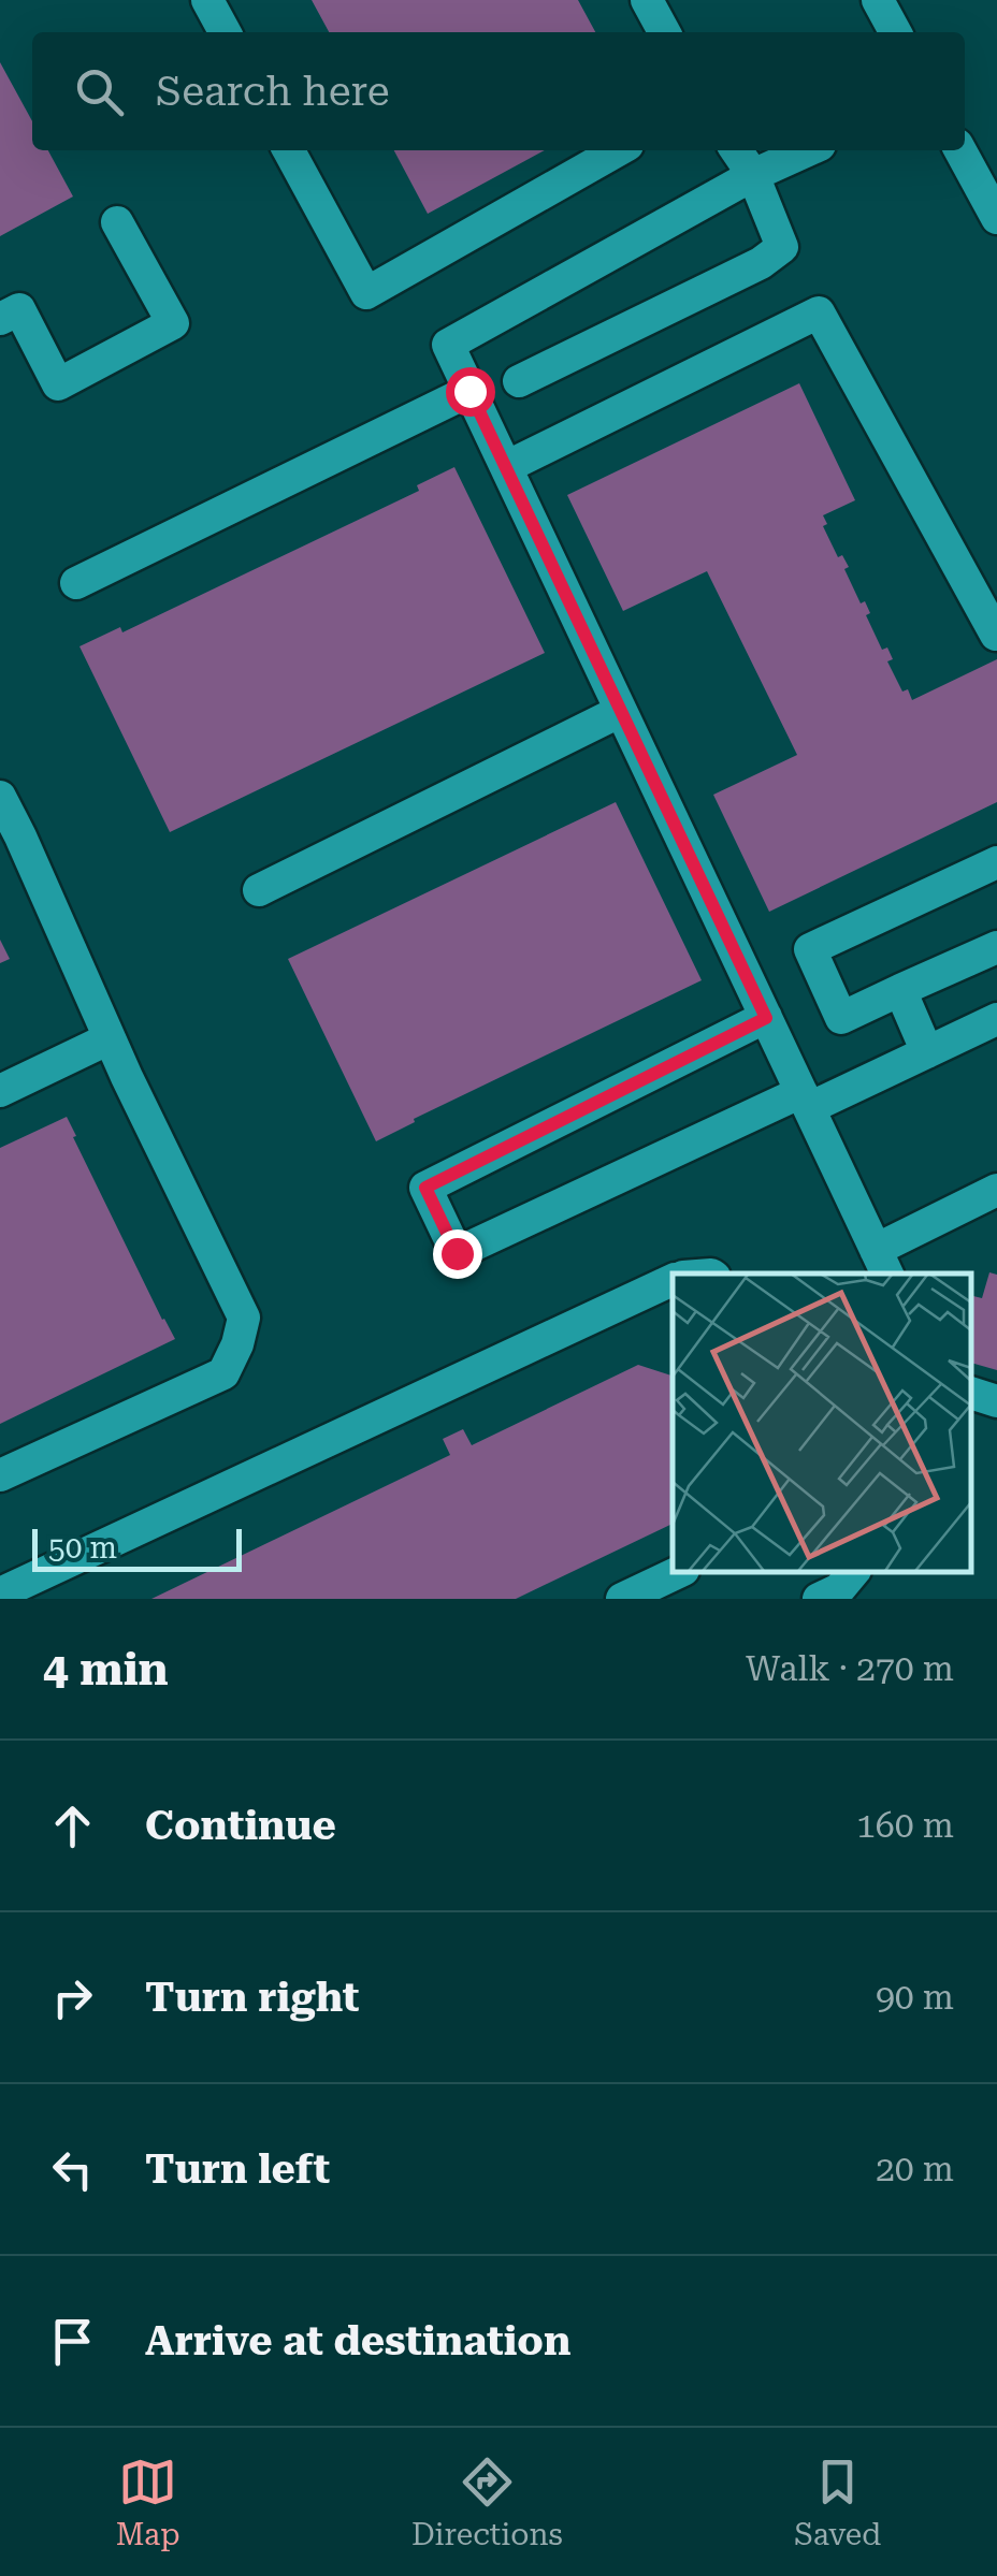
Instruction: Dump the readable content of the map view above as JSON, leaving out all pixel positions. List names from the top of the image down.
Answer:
{
  "scale_bar": "50 m",
  "page": {
    "search": "Search here",
    "scale": "50 m",
    "heading": ["4 min", "Walk · 270 m"],
    "list": [
      ["Continue", "160 m"],
      ["Turn right", "90 m"],
      ["Turn left", "20 m"],
      "Arrive at destination"
    ],
    "nav": ["Map", "Directions", "Saved"]
  }
}
